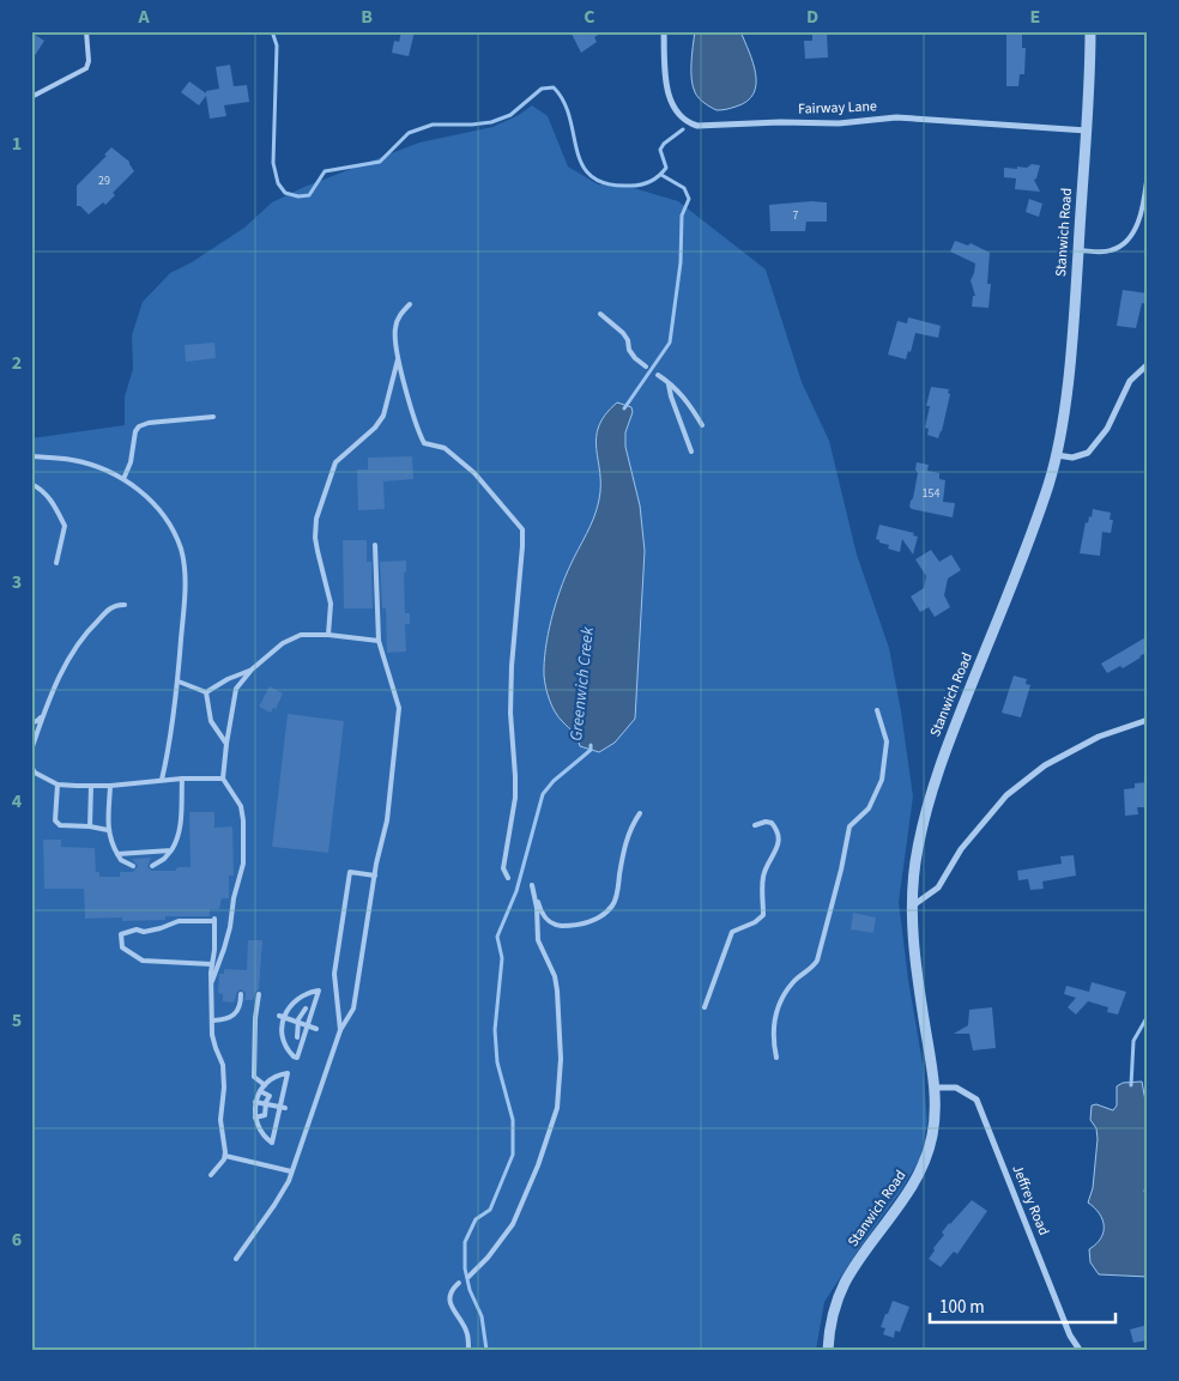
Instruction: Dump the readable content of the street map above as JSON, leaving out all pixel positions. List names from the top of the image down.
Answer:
{
  "streets": {
    "street": ["Fairway Lane", "Stanwich Road", "Jeffrey Road"]
  },
  "crossings": [
    ["Fairway Lane", "Stanwich Road"],
    ["Stanwich Road", "Jeffrey Road"]
  ],
  "water": ["Greenwich Creek"],
  "house_numbers": ["29", "7", "154"],
  "scale_bar": "100 m",
  "grid": {
    "columns": [
      "A",
      "B",
      "C",
      "D",
      "E"
    ],
    "rows": [
      "1",
      "2",
      "3",
      "4",
      "5",
      "6"
    ]
  }
}
